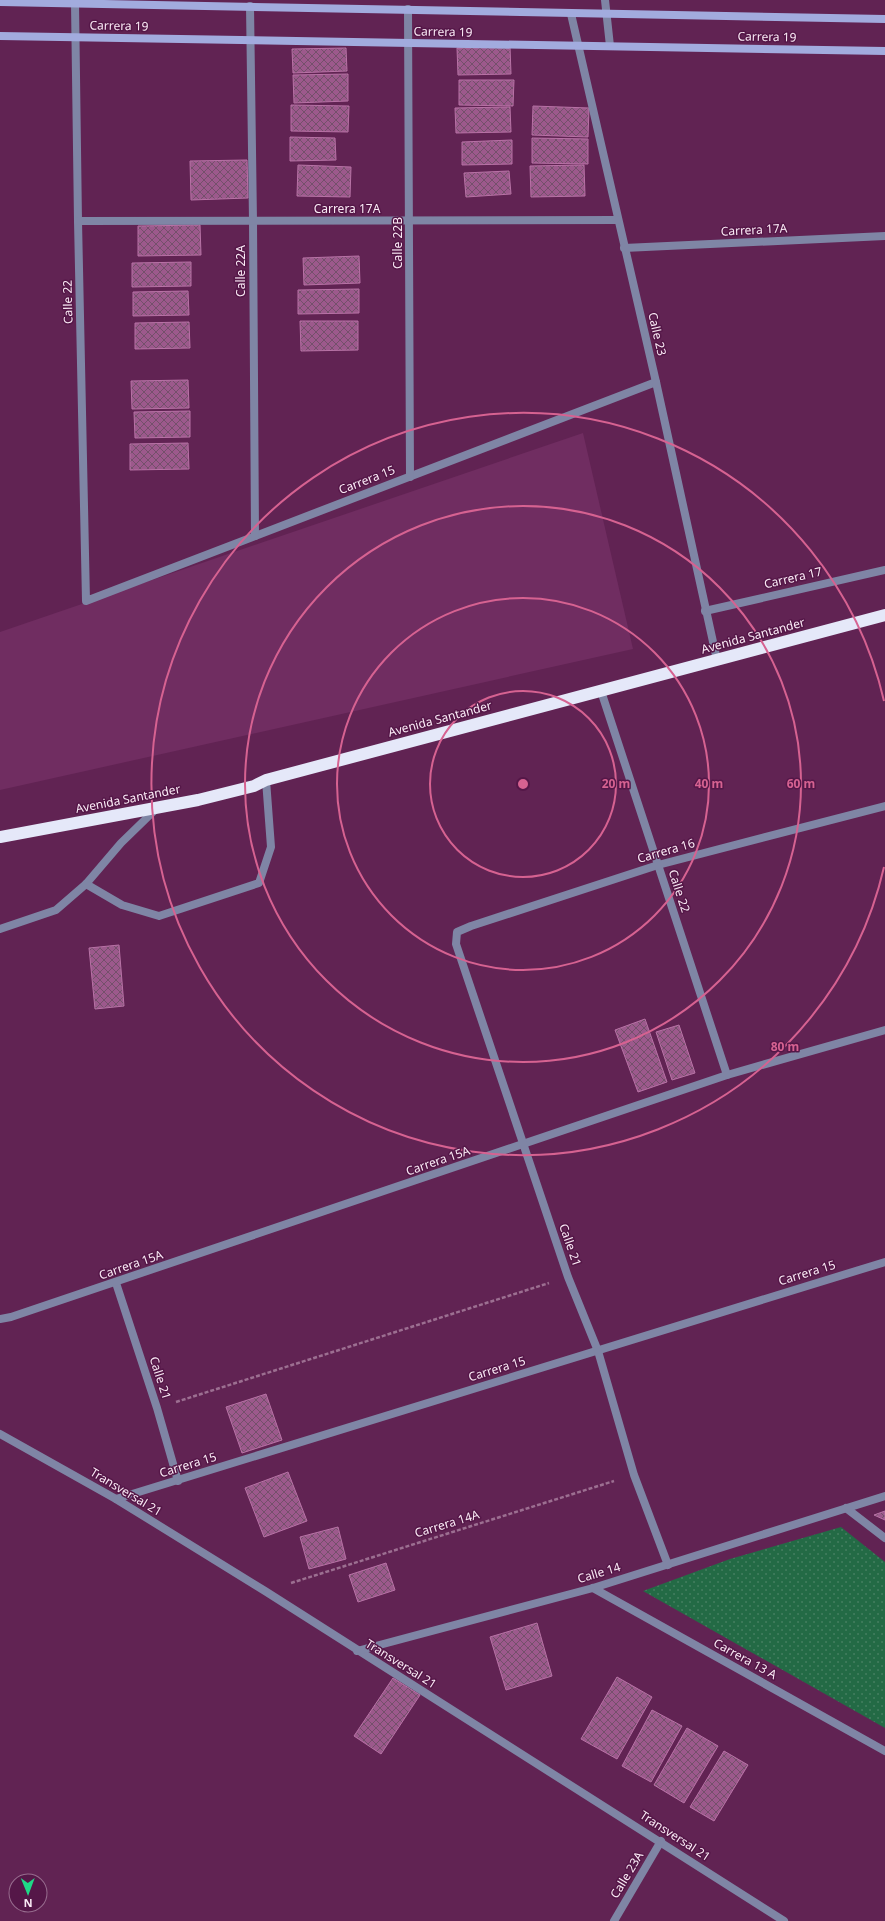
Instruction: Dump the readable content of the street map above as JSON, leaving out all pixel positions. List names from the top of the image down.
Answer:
{
  "streets": {
    "highway": ["Avenida Santander"],
    "street": [
      "Carrera 19",
      "Carrera 17A",
      "Calle 22B",
      "Calle 22A",
      "Calle 22",
      "Calle 23",
      "Carrera 15",
      "Carrera 17",
      "Carrera 16",
      "Carrera 15A",
      "Calle 21",
      "Transversal 21",
      "Calle 14",
      "Carrera 13 A",
      "Calle 23A"
    ],
    "path": ["Carrera 14A"]
  },
  "crossings": [
    ["Carrera 19", "Calle 22B"],
    ["Carrera 19", "Calle 22A"],
    ["Carrera 19", "Calle 22"],
    ["Carrera 19", "Calle 23"],
    ["Carrera 17A", "Calle 22B"],
    ["Carrera 17A", "Calle 22A"],
    ["Carrera 17A", "Calle 22"],
    ["Carrera 17A", "Calle 23"],
    ["Calle 22B", "Carrera 15"],
    ["Calle 22A", "Carrera 15"],
    ["Calle 22", "Carrera 15"],
    ["Calle 22", "Avenida Santander"],
    ["Calle 22", "Carrera 16"],
    ["Calle 22", "Carrera 15A"],
    ["Calle 23", "Carrera 15"],
    ["Calle 23", "Carrera 17"],
    ["Calle 23", "Avenida Santander"],
    ["Carrera 15", "Calle 21"],
    ["Carrera 15", "Transversal 21"],
    ["Carrera 16", "Calle 21"],
    ["Carrera 15A", "Calle 21"],
    ["Calle 21", "Carrera 14A"],
    ["Calle 21", "Calle 14"],
    ["Transversal 21", "Carrera 14A"],
    ["Transversal 21", "Calle 14"],
    ["Transversal 21", "Calle 23A"],
    ["Calle 14", "Carrera 13 A"]
  ],
  "north": "bottom",
  "rings": [
    "20 m",
    "40 m",
    "60 m",
    "80 m"
  ]
}
